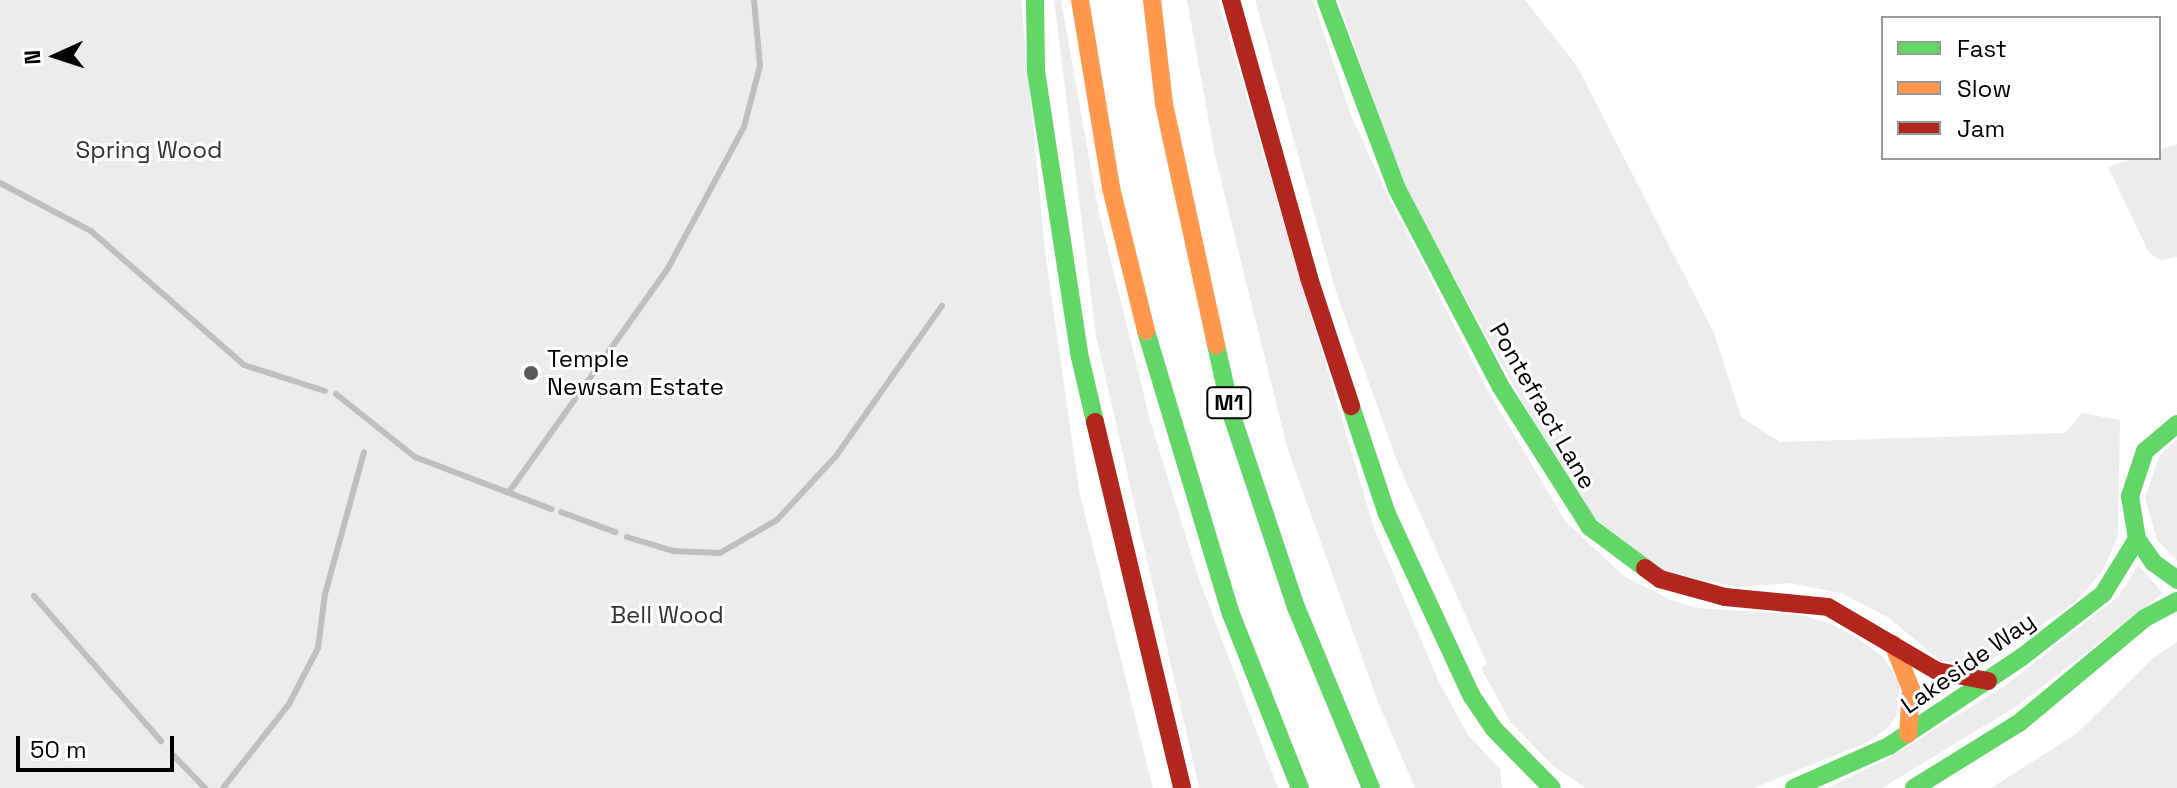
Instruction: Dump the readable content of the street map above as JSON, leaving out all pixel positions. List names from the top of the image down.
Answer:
{
  "streets": {
    "main road": ["M1", "Pontefract Lane", "Lakeside Way"]
  },
  "crossings": [
    ["Pontefract Lane", "Lakeside Way"]
  ],
  "parks": ["Spring Wood", "Bell Wood"],
  "places": ["Temple Newsam Estate"],
  "legend": ["Fast", "Slow", "Jam"],
  "scale_bar": "50 m",
  "north": "left"
}
